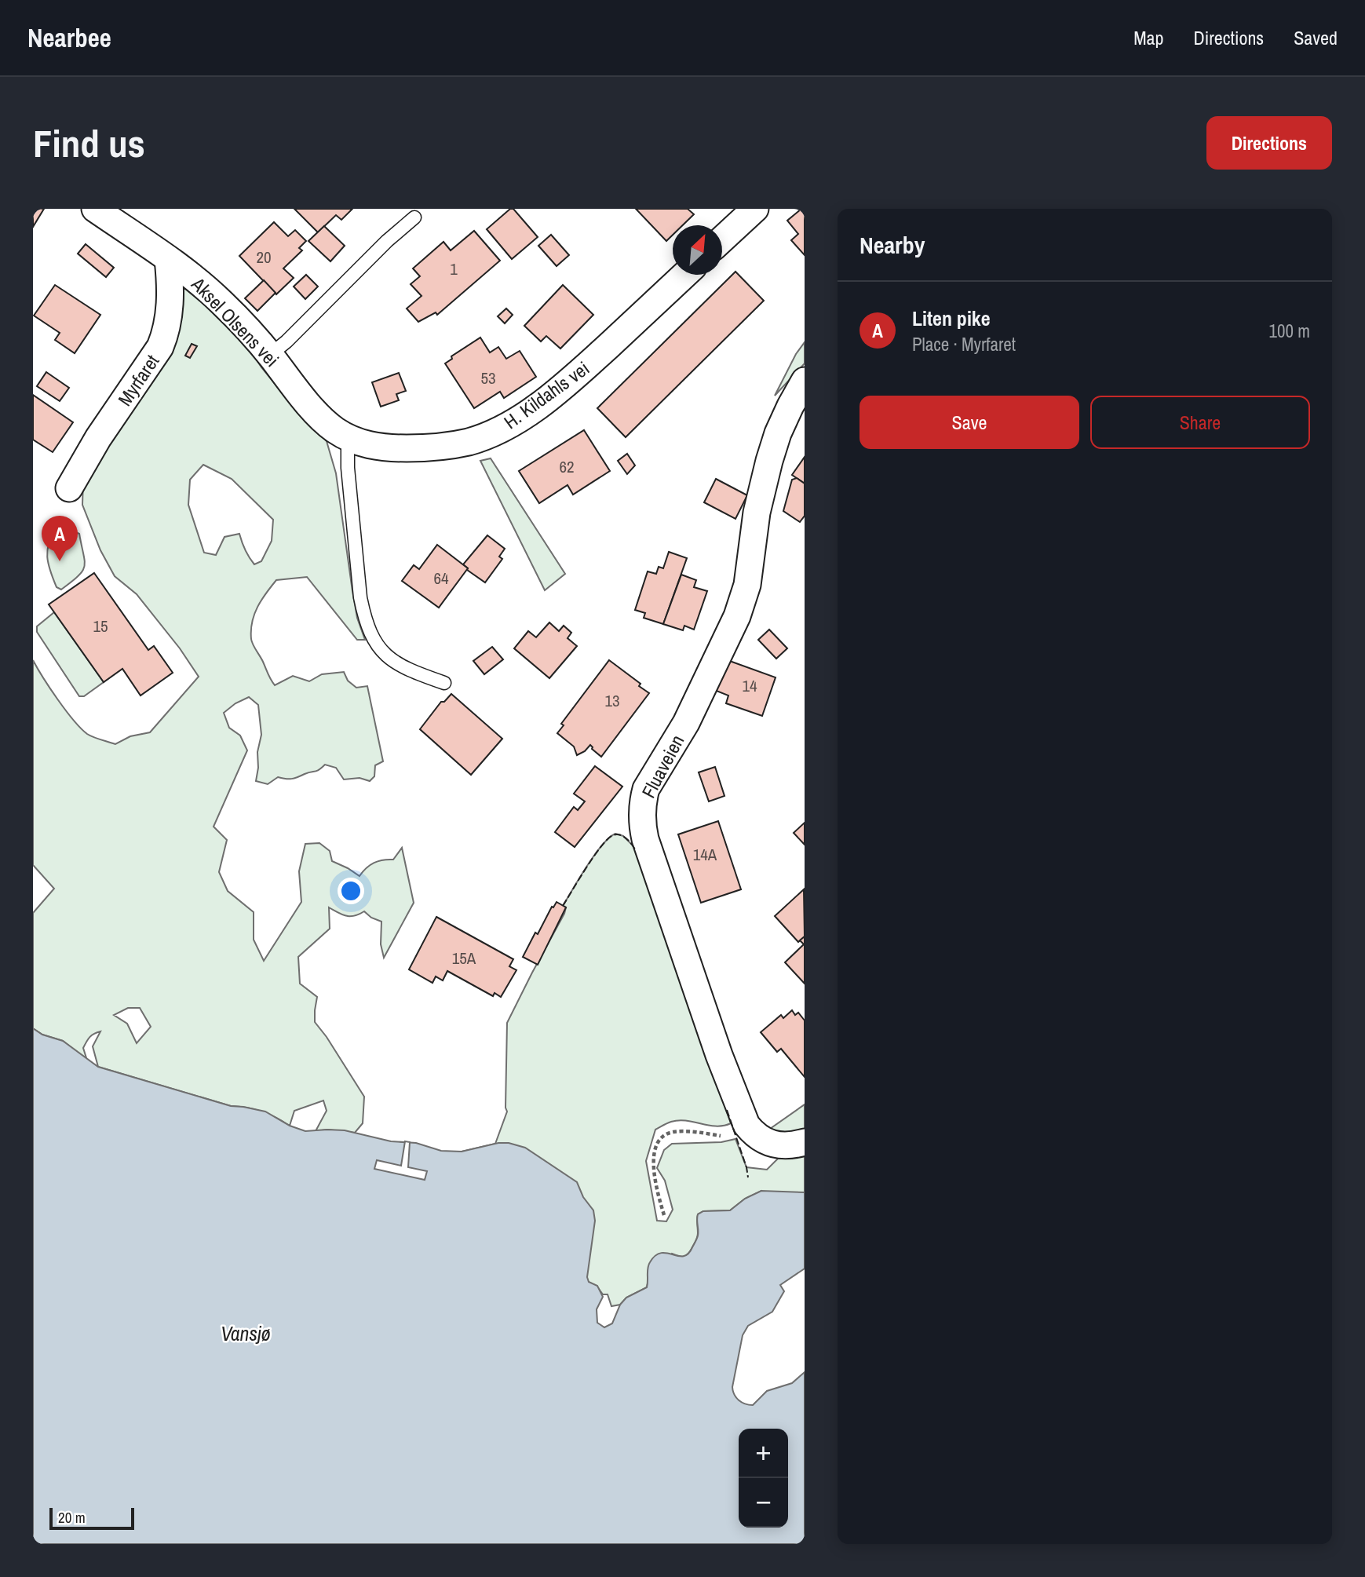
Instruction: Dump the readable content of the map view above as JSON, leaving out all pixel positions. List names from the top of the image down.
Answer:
{
  "streets": {
    "street": [
      "Aksel Olsens vei",
      "Myrfaret",
      "H. Kildahls vei",
      "Fluaveien"
    ]
  },
  "crossings": [
    ["Aksel Olsens vei", "Myrfaret"],
    ["Aksel Olsens vei", "H. Kildahls vei"]
  ],
  "water": ["Vansjø"],
  "house_numbers": [
    "20",
    "1",
    "53",
    "62",
    "64",
    "15",
    "14",
    "13",
    "14A",
    "15A"
  ],
  "scale_bar": "20 m",
  "north": "top right",
  "page": {
    "header": "Nearbee",
    "nav": ["Map", "Directions", "Saved"],
    "buttons": [
      "Directions",
      ["Save", "Share"]
    ],
    "title": "Find us",
    "heading": "Nearby",
    "list": [
      {
        "mark": "A",
        "name": "Liten pike",
        "note": "Place · Myrfaret",
        "value": "100 m"
      }
    ],
    "pins": "A",
    "map_buttons": ["+", "−"],
    "scale": "20 m"
  }
}
